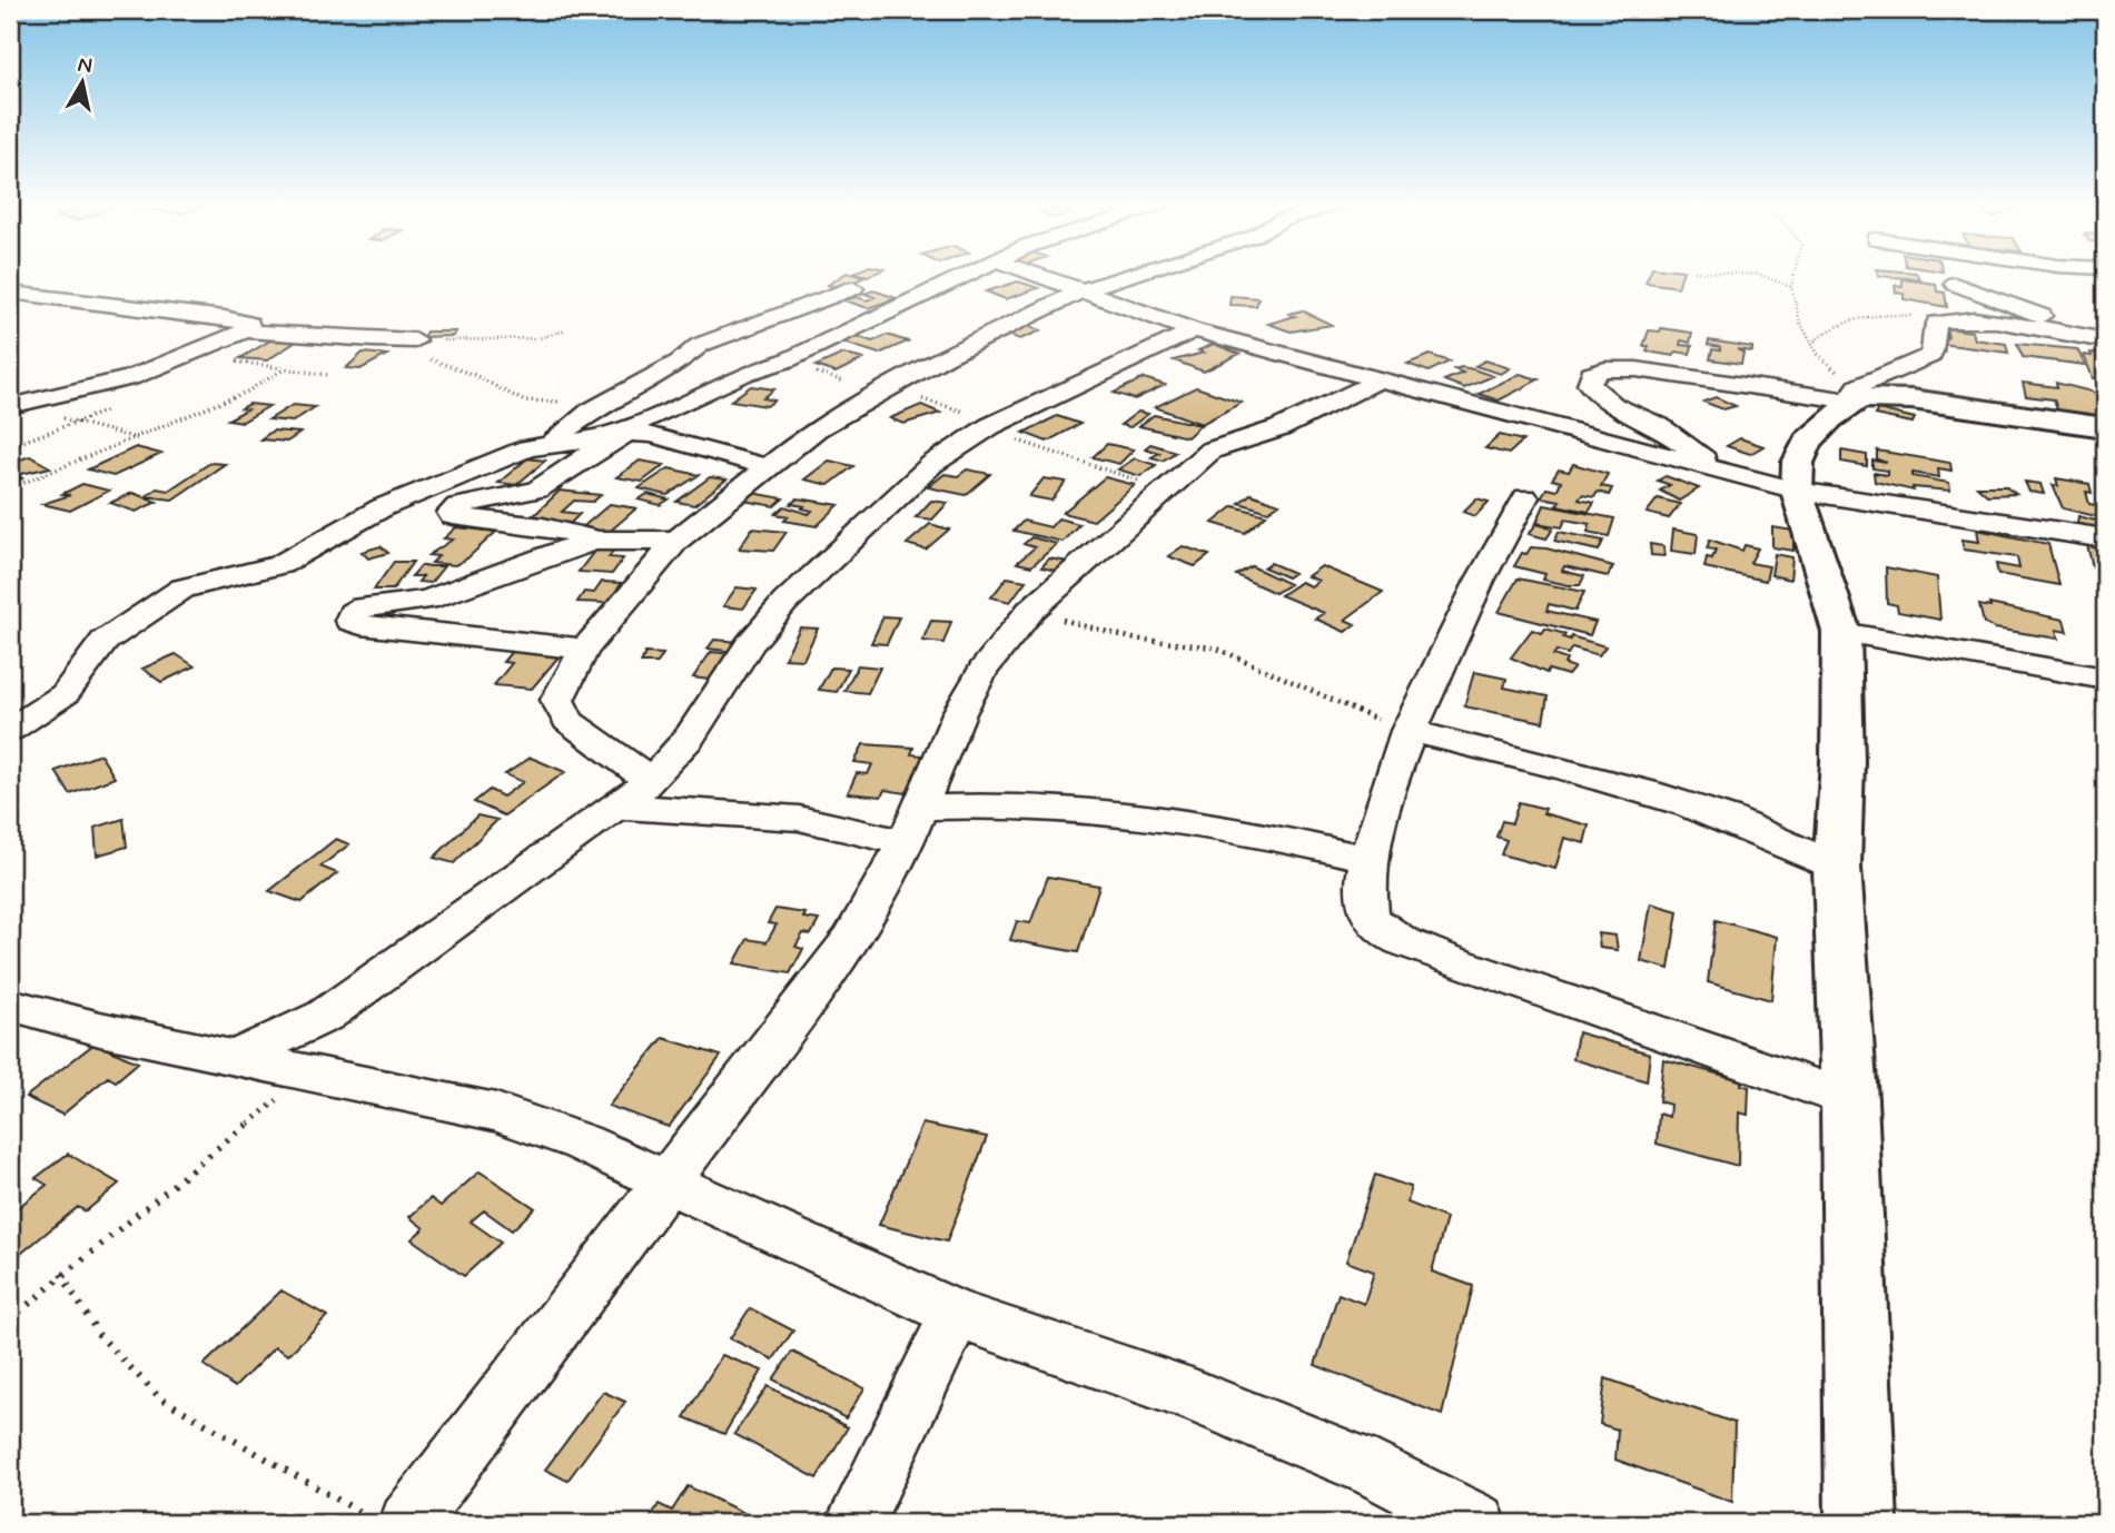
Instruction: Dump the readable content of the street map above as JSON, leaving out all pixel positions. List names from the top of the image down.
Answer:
{
  "north": "top"
}
